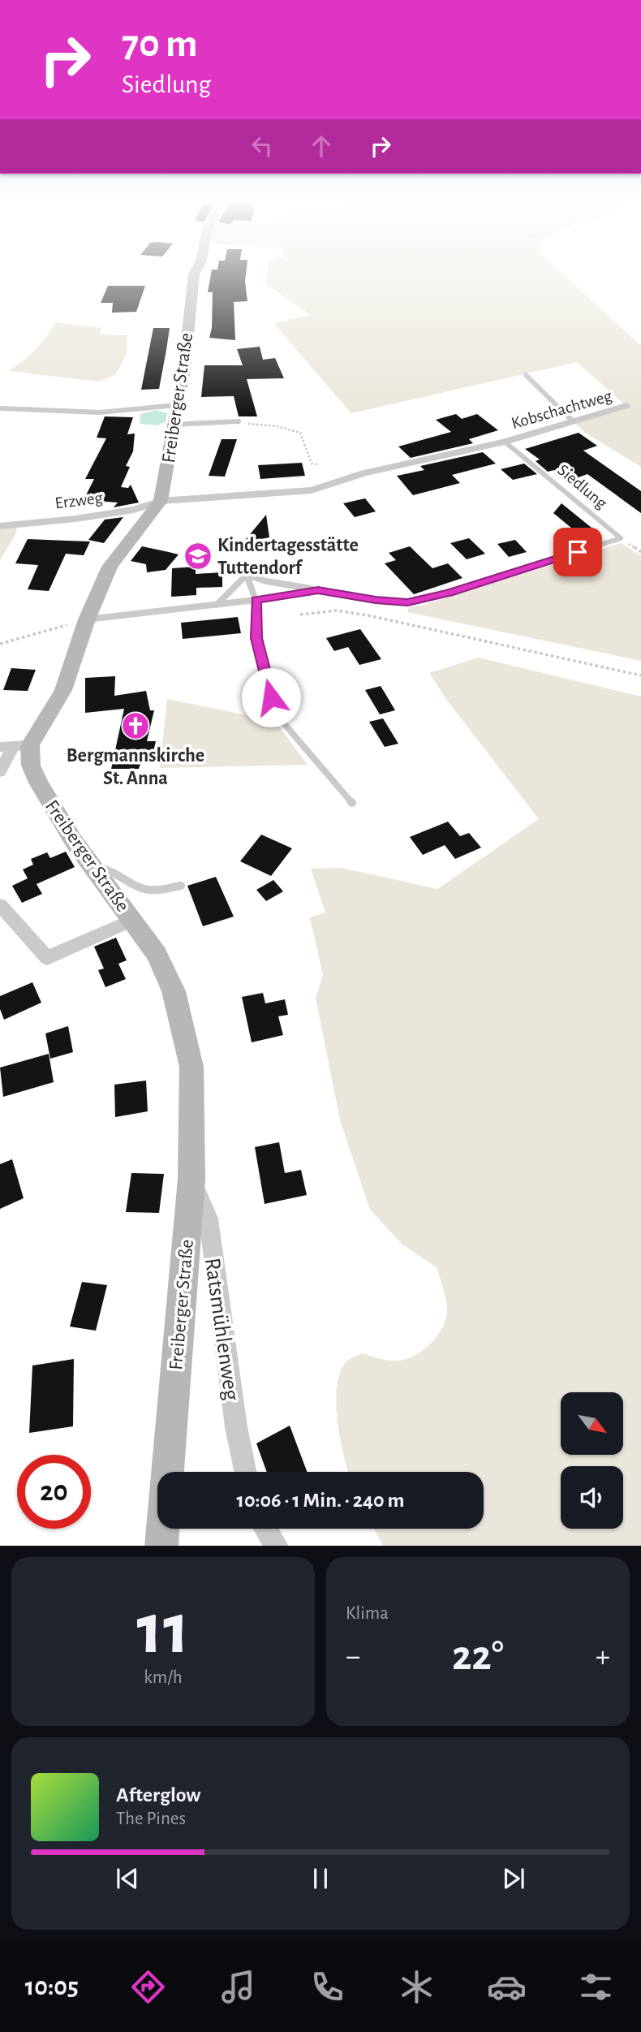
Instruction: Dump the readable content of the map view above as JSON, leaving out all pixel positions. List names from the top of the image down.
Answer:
{
  "streets": {
    "street": [
      "Freiberger Straße",
      "Kobschachtweg",
      "Erzweg",
      "Ratsmühlenweg"
    ],
    "lane": ["Siedlung"]
  },
  "crossings": [
    ["Freiberger Straße", "Siedlung"],
    ["Freiberger Straße", "Erzweg"],
    ["Freiberger Straße", "Ratsmühlenweg"],
    ["Kobschachtweg", "Siedlung"]
  ],
  "places": {
    "school or university": ["Kindertagesstätte Tuttendorf"],
    "church": ["Bergmannskirche St. Anna"]
  },
  "north": "bottom right",
  "page": {
    "turn": ["70 m", "Siedlung"],
    "limit": "20",
    "trip": "10:06 · 1 Min. · 240 m",
    "tile": [
      ["11", "km/h"],
      "Klima"
    ],
    "heat": ["−", "22°", "+"],
    "song": ["Afterglow", "The Pines"],
    "tabs": "10:05"
  }
}
